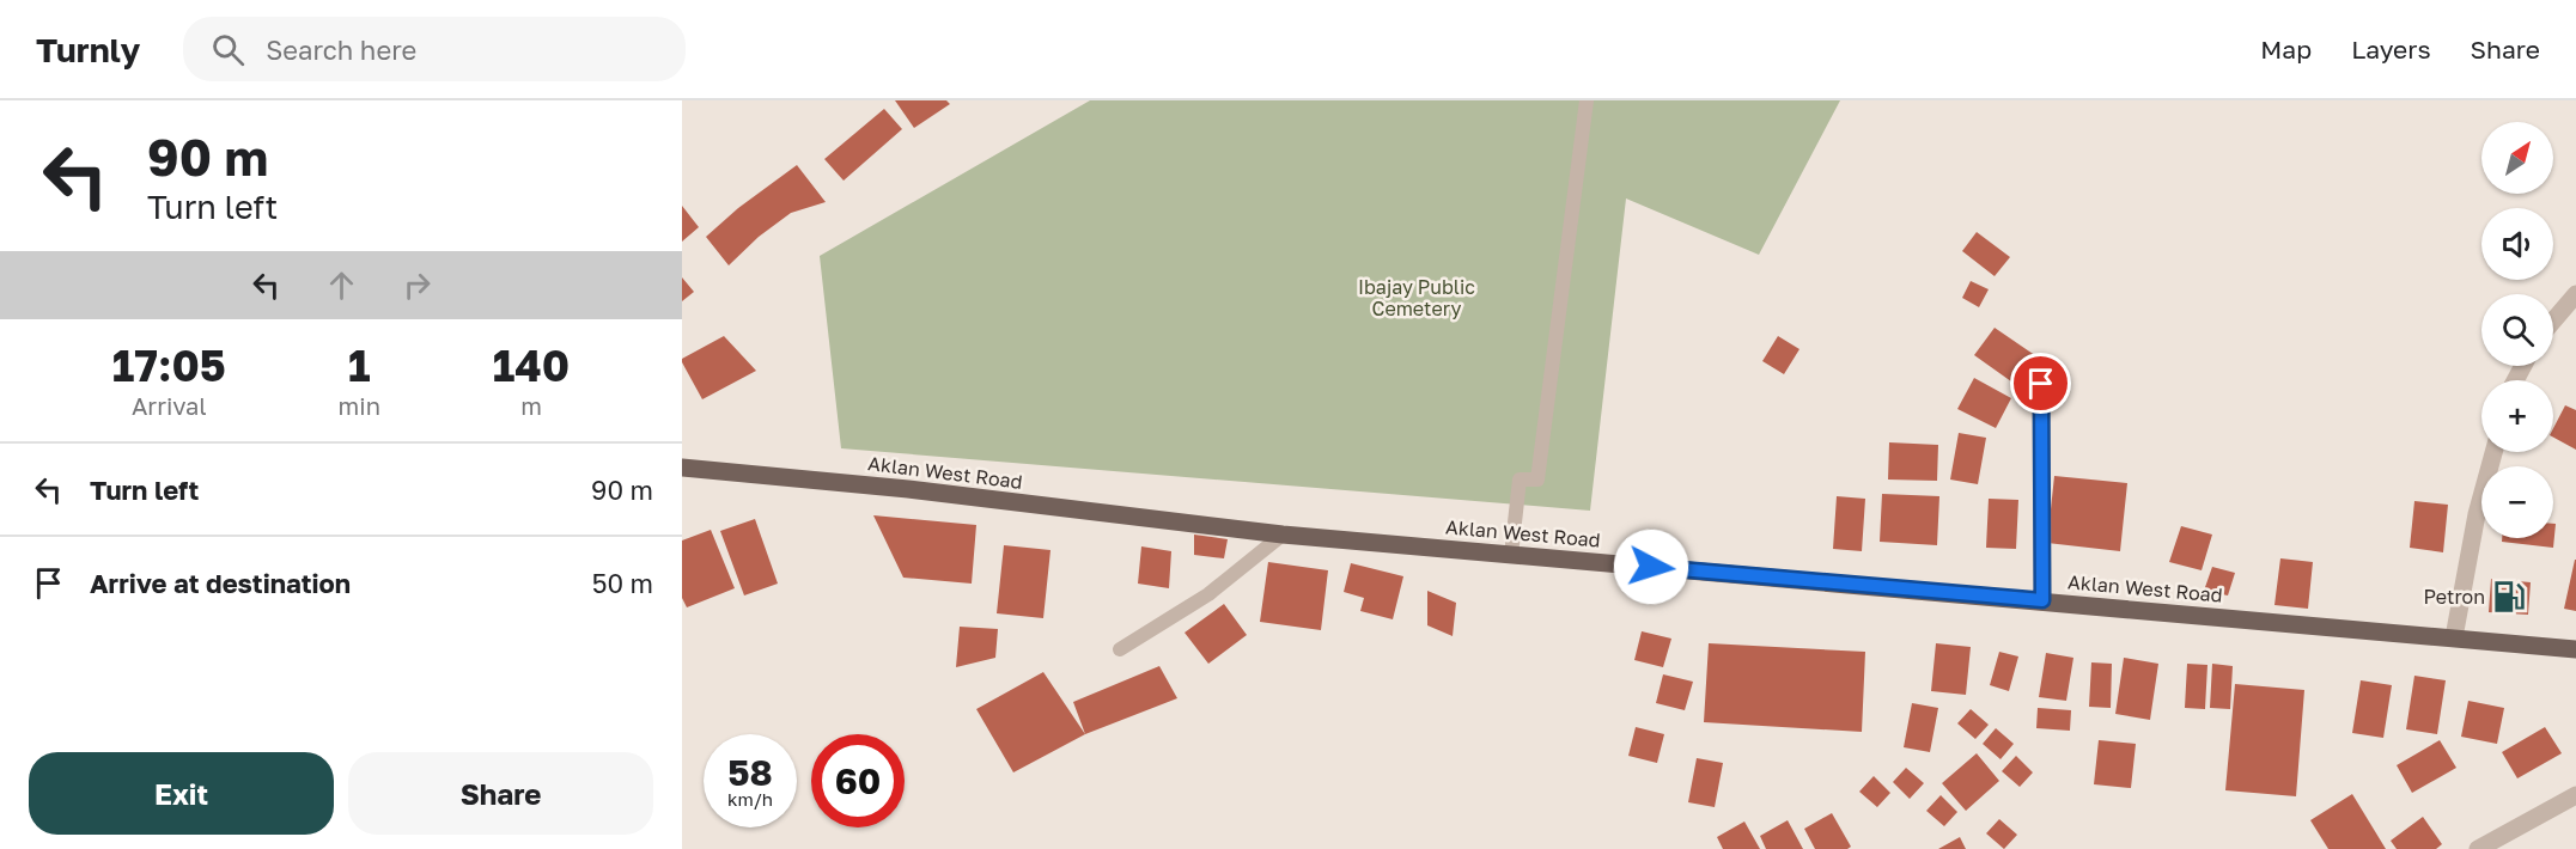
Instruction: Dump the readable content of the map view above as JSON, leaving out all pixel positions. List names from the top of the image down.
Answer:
{
  "streets": {
    "main road": ["Aklan West Road"]
  },
  "parks": ["Ibajay Public Cemetery"],
  "places": {
    "fuel station": ["Petron"]
  },
  "north": "top right",
  "page": {
    "header": "Turnly",
    "search": "Search here",
    "nav": ["Map", "Layers", "Share"],
    "turn": ["90 m", "Turn left"],
    "map_buttons": ["+", "−"],
    "eta": [
      "17:05",
      "Arrival",
      "1",
      "min",
      "140",
      "m"
    ],
    "list": [
      {
        "name": "Turn left",
        "value": "90 m"
      },
      {
        "name": "Arrive at destination",
        "value": "50 m"
      }
    ],
    "speed": "58 km/h",
    "limit": "60",
    "buttons": ["Exit", "Share"]
  }
}
